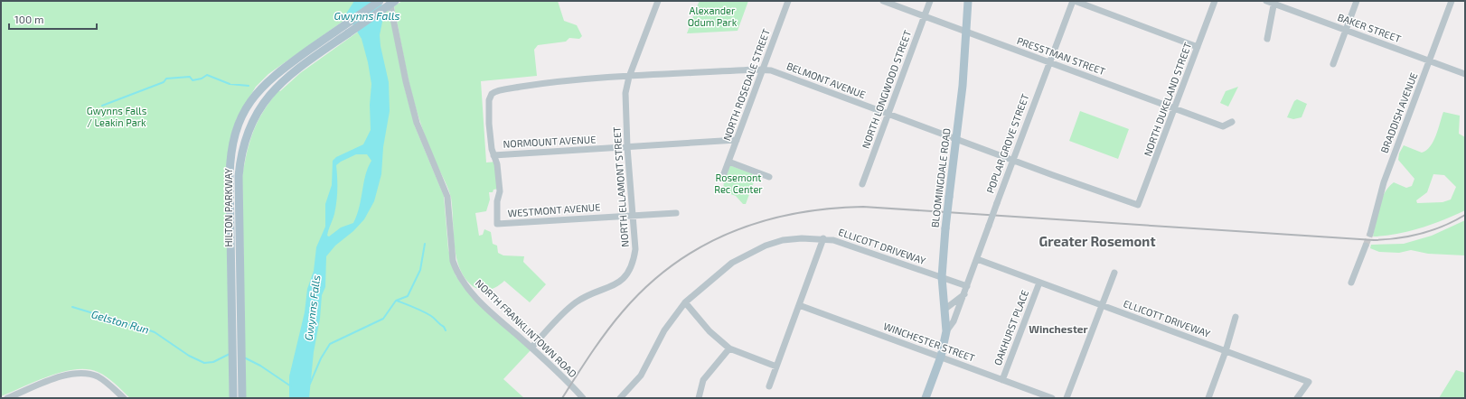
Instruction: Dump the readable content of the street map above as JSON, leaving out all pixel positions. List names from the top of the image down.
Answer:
{
  "streets": {
    "main road": ["BLOOMINGDALE ROAD", "HILTON PARKWAY"],
    "street": [
      "BAKER STREET",
      "PRESSTMAN STREET",
      "BELMONT AVENUE",
      "NORTH ROSEDALE STREET",
      "NORTH LONGWOOD STREET",
      "NORTH DUKELAND STREET",
      "BRADDISH AVENUE",
      "NORMOUNT AVENUE",
      "POPLAR GROVE STREET",
      "NORTH ELLAMONT STREET",
      "WESTMONT AVENUE",
      "ELLICOTT DRIVEWAY",
      "OAKHURST PLACE",
      "NORTH FRANKLINTOWN ROAD",
      "WINCHESTER STREET"
    ]
  },
  "crossings": [
    ["BAKER STREET", "BRADDISH AVENUE"],
    ["PRESSTMAN STREET", "NORTH LONGWOOD STREET"],
    ["PRESSTMAN STREET", "NORTH DUKELAND STREET"],
    ["PRESSTMAN STREET", "POPLAR GROVE STREET"],
    ["PRESSTMAN STREET", "BLOOMINGDALE ROAD"],
    ["BELMONT AVENUE", "NORTH ROSEDALE STREET"],
    ["BELMONT AVENUE", "NORTH LONGWOOD STREET"],
    ["BELMONT AVENUE", "NORTH DUKELAND STREET"],
    ["BELMONT AVENUE", "NORMOUNT AVENUE"],
    ["BELMONT AVENUE", "POPLAR GROVE STREET"],
    ["BELMONT AVENUE", "BLOOMINGDALE ROAD"],
    ["BELMONT AVENUE", "NORTH ELLAMONT STREET"],
    ["BELMONT AVENUE", "WESTMONT AVENUE"],
    ["NORTH ROSEDALE STREET", "NORMOUNT AVENUE"],
    ["NORMOUNT AVENUE", "NORTH ELLAMONT STREET"],
    ["NORMOUNT AVENUE", "WESTMONT AVENUE"],
    ["POPLAR GROVE STREET", "BLOOMINGDALE ROAD"],
    ["POPLAR GROVE STREET", "ELLICOTT DRIVEWAY"],
    ["BLOOMINGDALE ROAD", "ELLICOTT DRIVEWAY"],
    ["BLOOMINGDALE ROAD", "WINCHESTER STREET"],
    ["NORTH ELLAMONT STREET", "WESTMONT AVENUE"],
    ["NORTH ELLAMONT STREET", "NORTH FRANKLINTOWN ROAD"],
    ["ELLICOTT DRIVEWAY", "OAKHURST PLACE"],
    ["OAKHURST PLACE", "WINCHESTER STREET"]
  ],
  "districts": ["Greater Rosemont", "Winchester"],
  "water": ["Gwynns Falls", "Gelston Run"],
  "parks": ["Alexander Odum Park", "Gwynns Falls / Leakin Park", "Rosemont Rec Center"],
  "scale_bar": "100 m"
}
